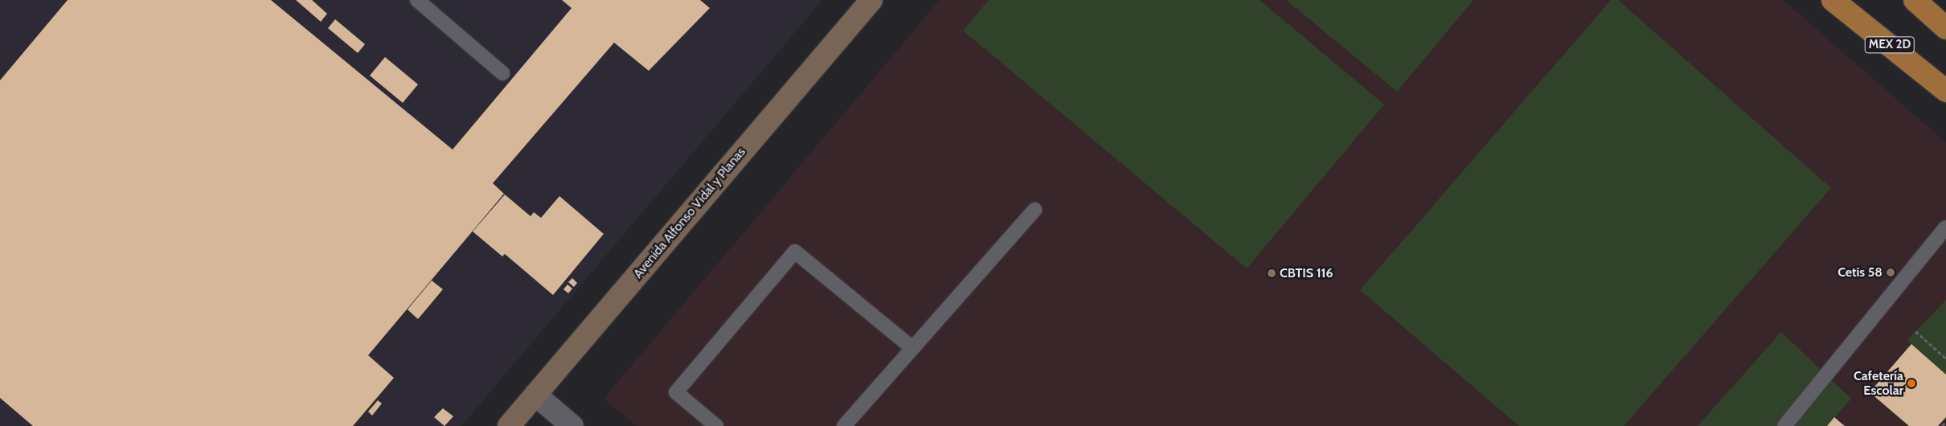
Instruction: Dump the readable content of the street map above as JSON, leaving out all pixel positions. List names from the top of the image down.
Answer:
{
  "streets": {
    "highway": ["MEX 2D"],
    "main road": ["Avenida Alfonso Vidal y Planas"]
  },
  "places": ["Cetis 58", "CBTIS 116", "Cafetería Escolar"]
}
